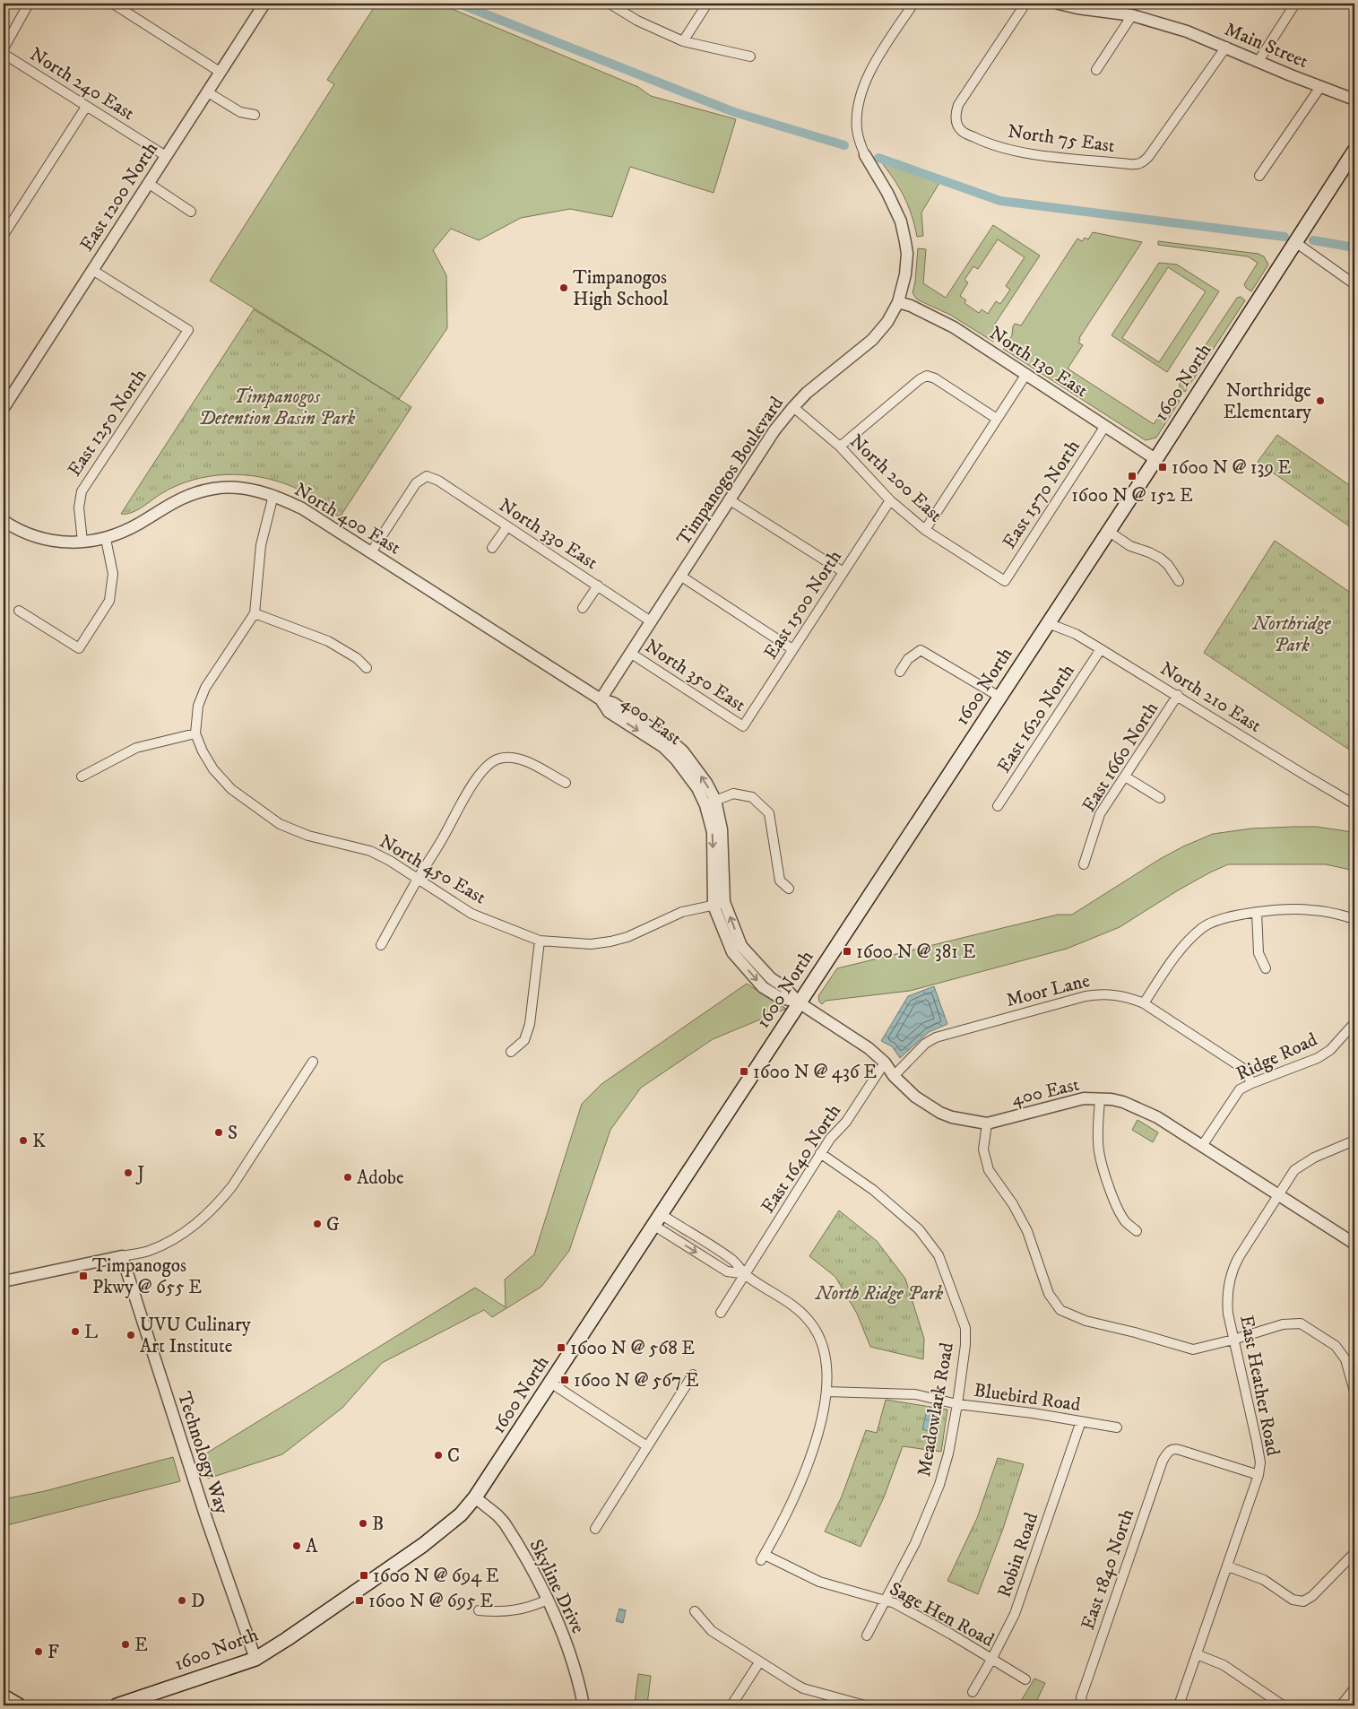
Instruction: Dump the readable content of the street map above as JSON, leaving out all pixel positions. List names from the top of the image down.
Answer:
{
  "streets": {
    "main road": ["1600 North"],
    "street": [
      "Main Street",
      "North 240 East",
      "North 75 East",
      "East 1200 North",
      "North 130 East",
      "East 1250 North",
      "Timpanogos Boulevard",
      "North 200 East",
      "East 1570 North",
      "North 400 East",
      "North 330 East",
      "East 1500 North",
      "North 350 East",
      "North 210 East",
      "East 1620 North",
      "400 East",
      "East 1660 North",
      "North 450 East",
      "Moor Lane",
      "Ridge Road",
      "East 1640 North",
      "East Heather Road",
      "Bluebird Road",
      "Meadowlark Road",
      "Technology Way",
      "Robin Road",
      "East 1840 North",
      "Skyline Drive",
      "Sage Hen Road"
    ]
  },
  "crossings": [
    ["Main Street", "North 75 East"],
    ["North 240 East", "East 1200 North"],
    ["East 1200 North", "East 1250 North"],
    ["North 130 East", "1600 North"],
    ["North 130 East", "Timpanogos Boulevard"],
    ["North 130 East", "East 1570 North"],
    ["1600 North", "North 210 East"],
    ["1600 North", "400 East"],
    ["1600 North", "Technology Way"],
    ["1600 North", "Skyline Drive"],
    ["East 1250 North", "North 400 East"],
    ["Timpanogos Boulevard", "North 200 East"],
    ["Timpanogos Boulevard", "North 400 East"],
    ["Timpanogos Boulevard", "North 330 East"],
    ["Timpanogos Boulevard", "North 350 East"],
    ["Timpanogos Boulevard", "400 East"],
    ["North 200 East", "East 1570 North"],
    ["North 200 East", "East 1500 North"],
    ["North 400 East", "North 330 East"],
    ["North 400 East", "400 East"],
    ["East 1500 North", "North 350 East"],
    ["North 210 East", "East 1620 North"],
    ["North 210 East", "East 1660 North"],
    ["400 East", "North 450 East"],
    ["400 East", "Moor Lane"],
    ["400 East", "Ridge Road"],
    ["400 East", "East 1640 North"],
    ["400 East", "East Heather Road"],
    ["Moor Lane", "Ridge Road"],
    ["East 1640 North", "Meadowlark Road"],
    ["East Heather Road", "East 1840 North"],
    ["Bluebird Road", "Meadowlark Road"],
    ["Bluebird Road", "Robin Road"],
    ["Bluebird Road", "Sage Hen Road"],
    ["Meadowlark Road", "Sage Hen Road"],
    ["Robin Road", "Sage Hen Road"]
  ],
  "parks": ["Timpanogos Detention Basin Park", "Northridge Park", "North Ridge Park"],
  "places": {
    "other": [
      "Timpanogos High School",
      "Northridge Elementary",
      "S",
      "K",
      "J",
      "Adobe",
      "G",
      "L",
      "UVU Culinary Art Institute",
      "C",
      "B",
      "A",
      "D",
      "E",
      "F"
    ],
    "transit": [
      "1600 N @ 139 E",
      "1600 N @ 152 E",
      "1600 N @ 381 E",
      "1600 N @ 436 E",
      "Timpanogos Pkwy @ 655 E",
      "1600 N @ 568 E",
      "1600 N @ 567 E",
      "1600 N @ 694 E",
      "1600 N @ 695 E"
    ]
  }
}
